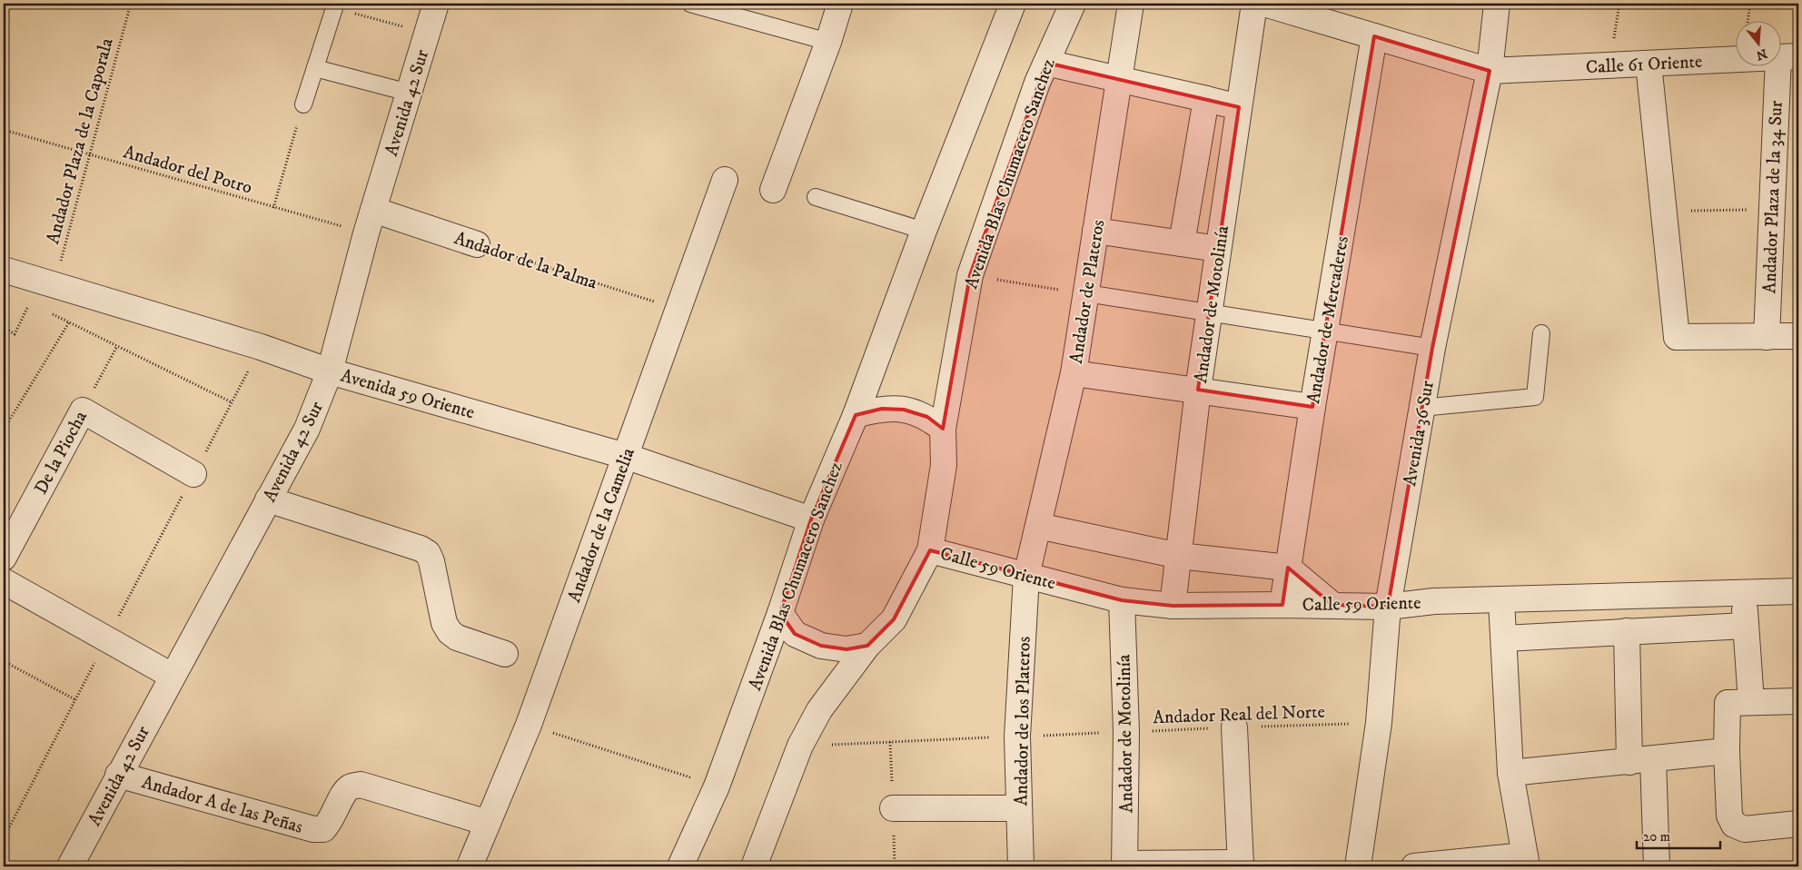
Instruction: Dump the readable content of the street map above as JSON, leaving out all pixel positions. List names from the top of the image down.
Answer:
{
  "streets": {
    "street": [
      "Calle 61 Oriente",
      "Avenida 42 Sur",
      "Avenida Blas Chumacero Sanchez",
      "Andador Plaza de la 34 Sur",
      "Andador de la Palma",
      "Andador de Plateros",
      "Andador de Motolinía",
      "Andador de Mercaderes",
      "Avenida 59 Oriente",
      "Avenida 36 Sur",
      "De la Piocha",
      "Andador de la Camelia",
      "Calle 59 Oriente",
      "Andador de los Plateros",
      "Andador A de las Peñas"
    ],
    "path": ["Andador Plaza de la Caporala", "Andador del Potro", "Andador Real del Norte"]
  },
  "crossings": [
    ["Calle 61 Oriente", "Andador Plaza de la 34 Sur"],
    ["Calle 61 Oriente", "Andador de Mercaderes"],
    ["Calle 61 Oriente", "Avenida 36 Sur"],
    ["Avenida 42 Sur", "Andador del Potro"],
    ["Avenida 42 Sur", "Andador de la Palma"],
    ["Avenida 42 Sur", "Avenida 59 Oriente"],
    ["Avenida 42 Sur", "Andador A de las Peñas"],
    ["Andador Plaza de la Caporala", "Andador del Potro"],
    ["Andador Plaza de la Caporala", "Avenida 59 Oriente"],
    ["Avenida Blas Chumacero Sanchez", "Avenida 59 Oriente"],
    ["Avenida Blas Chumacero Sanchez", "Calle 59 Oriente"],
    ["Avenida Blas Chumacero Sanchez", "Andador Real del Norte"],
    ["Andador de la Palma", "Andador de la Camelia"],
    ["Andador de Plateros", "Calle 59 Oriente"],
    ["Andador de Plateros", "Andador de los Plateros"],
    ["Andador de Motolinía", "Calle 59 Oriente"],
    ["Andador de Motolinía", "Andador Real del Norte"],
    ["Andador de Mercaderes", "Calle 59 Oriente"],
    ["Avenida 59 Oriente", "Andador de la Camelia"],
    ["Avenida 36 Sur", "Calle 59 Oriente"],
    ["Avenida 36 Sur", "Andador Real del Norte"],
    ["Andador de la Camelia", "Andador A de las Peñas"],
    ["Calle 59 Oriente", "Andador de los Plateros"],
    ["Andador Real del Norte", "Andador de los Plateros"]
  ],
  "scale_bar": "20 m",
  "north": "bottom"
}
